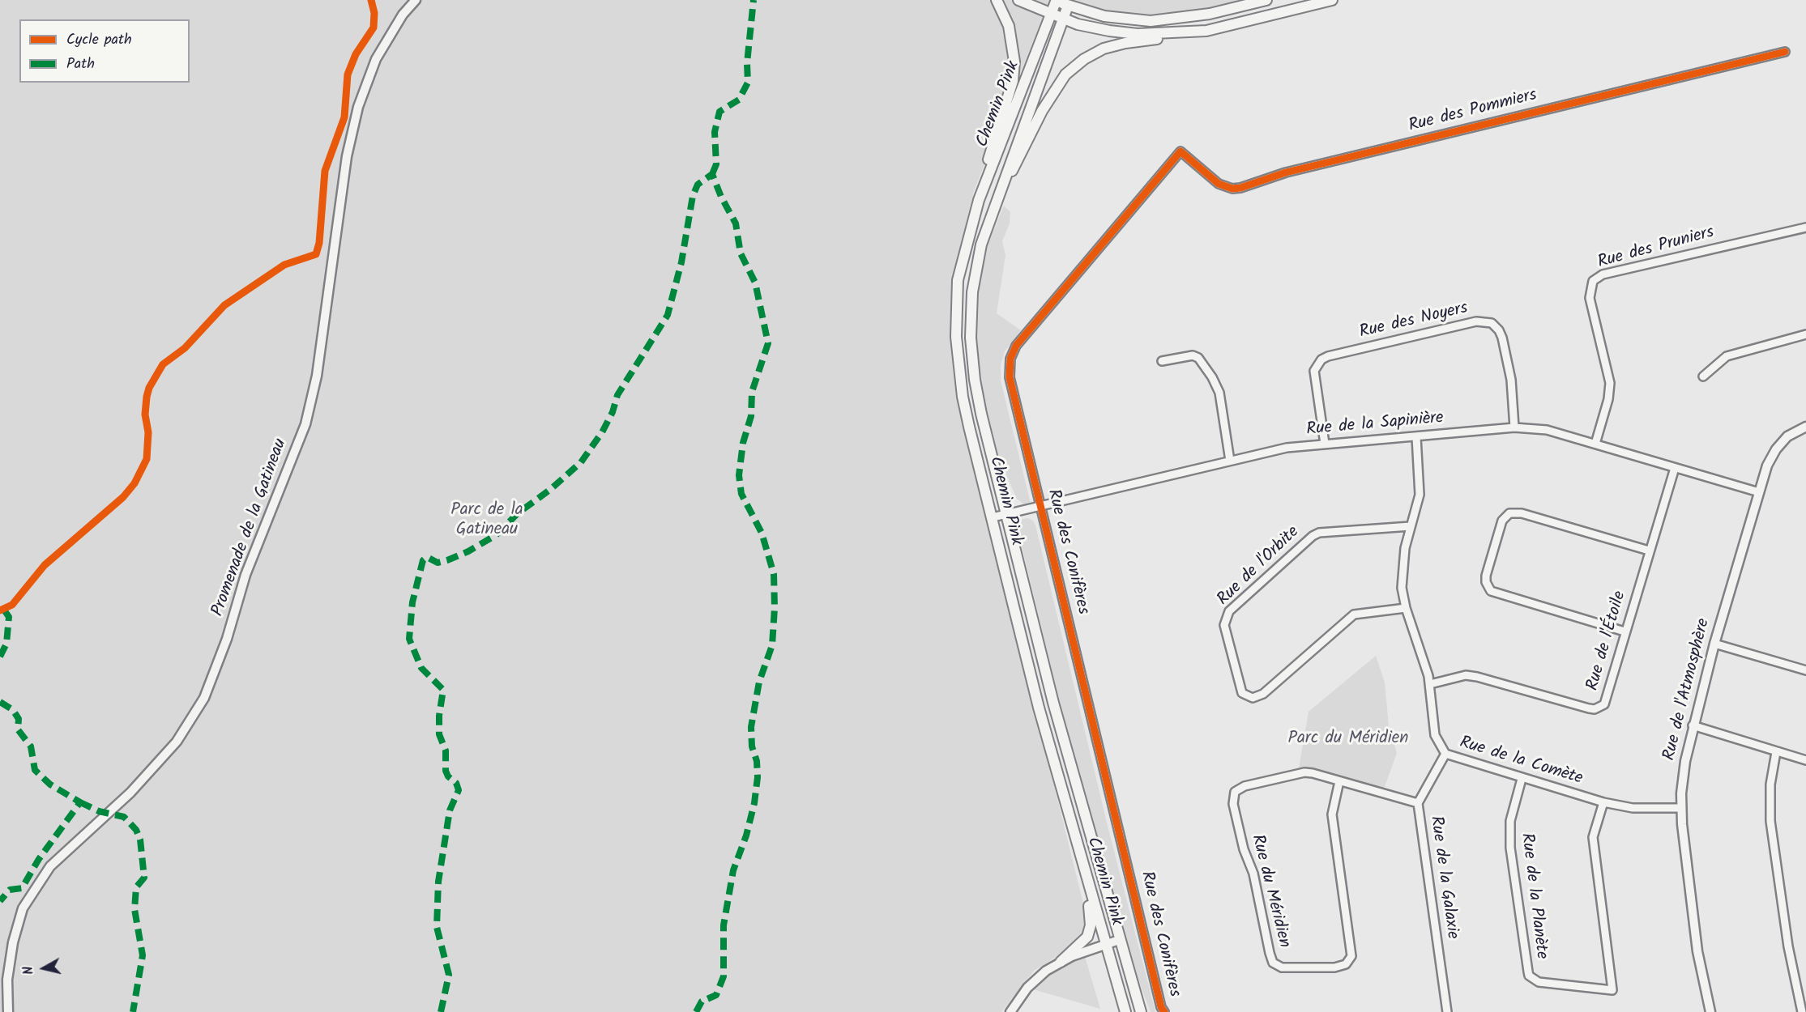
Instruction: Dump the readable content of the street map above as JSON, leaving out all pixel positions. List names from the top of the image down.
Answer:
{
  "streets": {
    "main road": ["Chemin Pink"],
    "street": [
      "Rue des Pommiers",
      "Rue des Pruniers",
      "Rue des Noyers",
      "Rue de la Sapinière",
      "Promenade de la Gatineau",
      "Rue des Conifères",
      "Rue de l'Orbite",
      "Rue de l'Étoile",
      "Rue de l'Atmosphère",
      "Rue de la Comète",
      "Rue de la Galaxie",
      "Rue du Méridien",
      "Rue de la Planète"
    ]
  },
  "crossings": [
    ["Chemin Pink", "Rue de la Sapinière"],
    ["Rue des Pommiers", "Rue des Conifères"],
    ["Rue des Pruniers", "Rue de la Sapinière"],
    ["Rue des Noyers", "Rue de la Sapinière"],
    ["Rue de la Sapinière", "Rue des Conifères"],
    ["Rue de la Sapinière", "Rue de l'Étoile"],
    ["Rue de la Sapinière", "Rue de l'Atmosphère"],
    ["Rue de la Sapinière", "Rue de la Comète"],
    ["Rue de l'Orbite", "Rue de la Comète"],
    ["Rue de l'Étoile", "Rue de la Comète"],
    ["Rue de l'Atmosphère", "Rue de la Comète"],
    ["Rue de la Comète", "Rue de la Galaxie"],
    ["Rue de la Comète", "Rue de la Planète"],
    ["Rue de la Galaxie", "Rue du Méridien"]
  ],
  "parks": ["Parc de la Gatineau", "Parc du Méridien"],
  "legend": ["Cycle path", "Path"],
  "north": "left"
}
